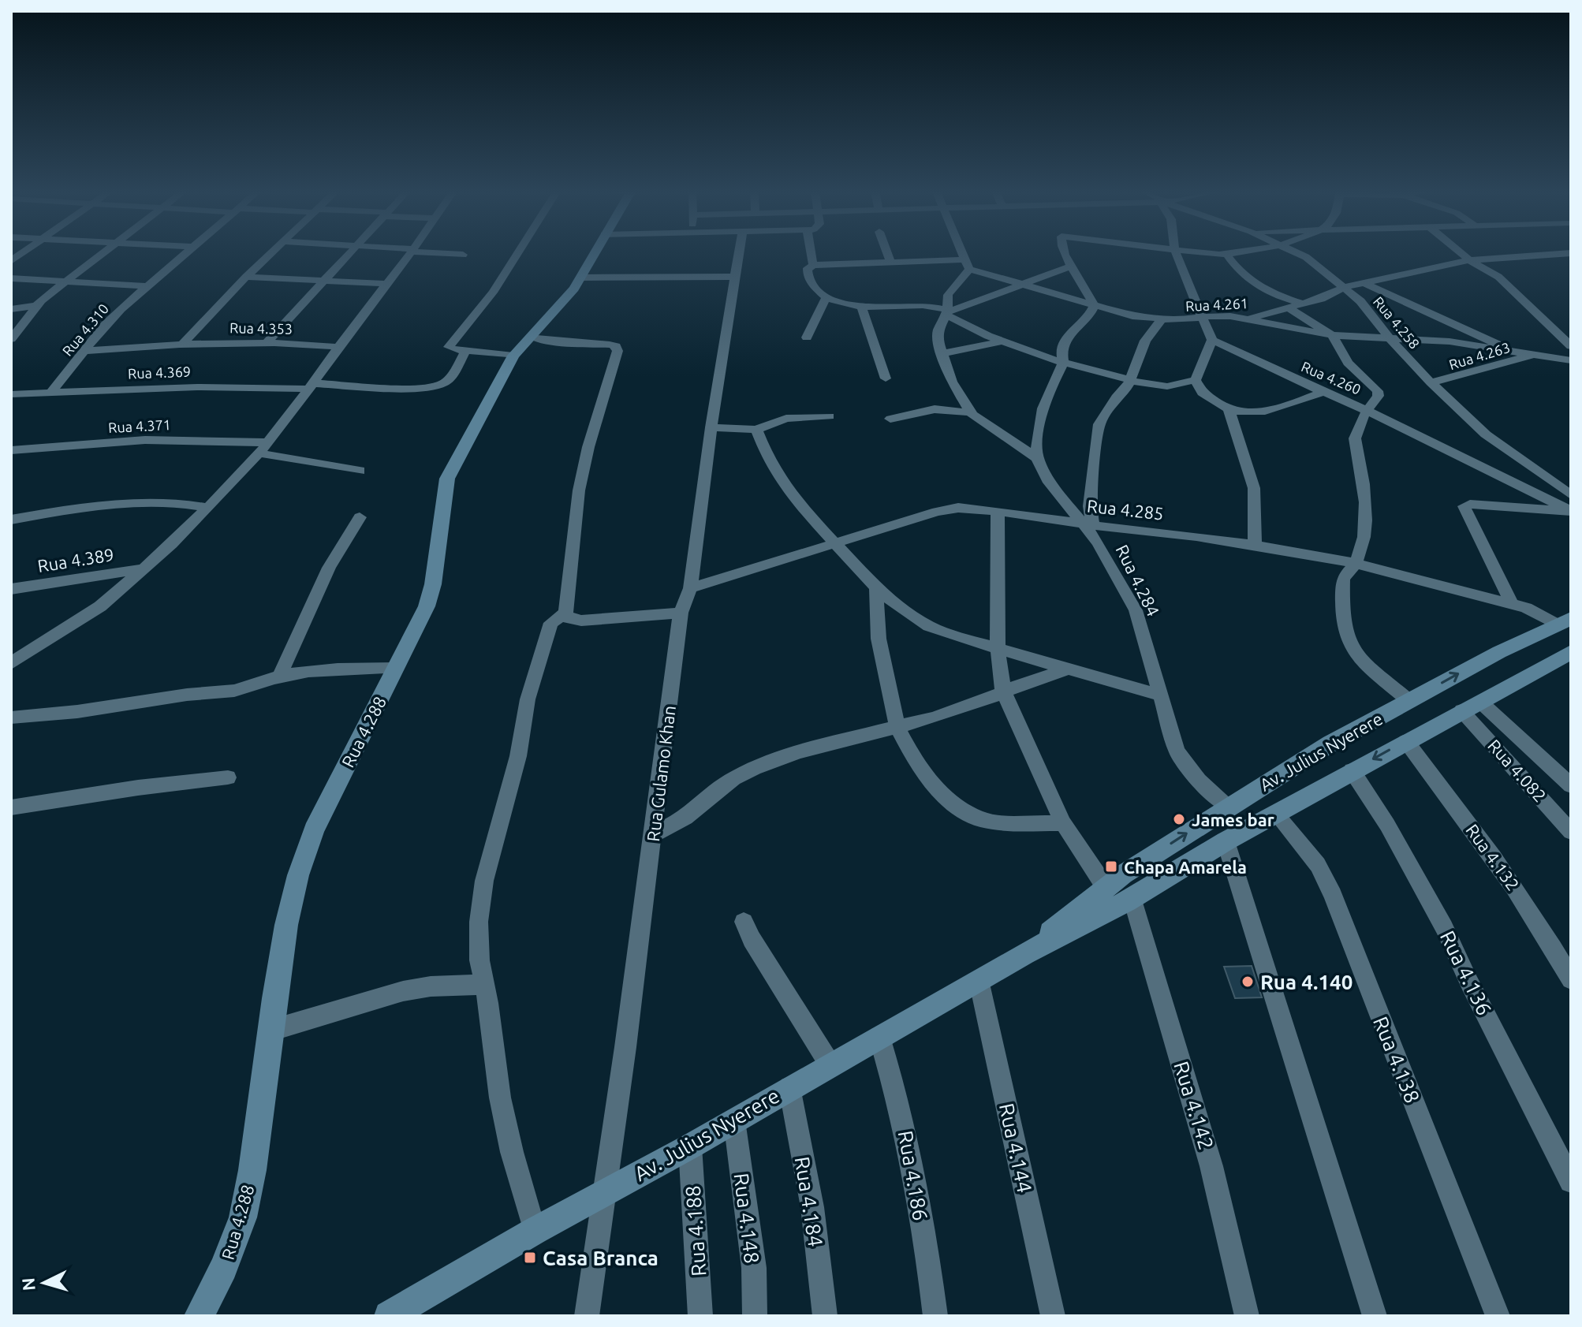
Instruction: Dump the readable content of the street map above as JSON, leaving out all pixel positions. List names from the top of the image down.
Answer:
{
  "streets": {
    "main road": ["Rua 4.288", "Av. Julius Nyerere"],
    "street": [
      "Rua 4.261",
      "Rua 4.258",
      "Rua 4.353",
      "Rua 4.310",
      "Rua 4.263",
      "Rua 4.369",
      "Rua 4.260",
      "Rua 4.371",
      "Rua 4.285",
      "Rua 4.389",
      "Rua 4.284",
      "Rua 4.082",
      "Rua Gulamo Khan",
      "Rua 4.132",
      "Rua 4.136",
      "Rua 4.138",
      "Rua 4.142",
      "Rua 4.144",
      "Rua 4.186",
      "Rua 4.184",
      "Rua 4.148",
      "Rua 4.188"
    ]
  },
  "crossings": [
    ["Rua 4.261", "Rua 4.258"],
    ["Rua 4.261", "Rua 4.284"],
    ["Rua 4.258", "Rua 4.263"],
    ["Rua 4.353", "Rua 4.310"],
    ["Rua 4.310", "Rua 4.369"],
    ["Rua 4.285", "Rua 4.284"],
    ["Rua 4.285", "Av. Julius Nyerere"],
    ["Rua 4.285", "Rua Gulamo Khan"],
    ["Rua 4.284", "Av. Julius Nyerere"],
    ["Av. Julius Nyerere", "Rua 4.082"],
    ["Av. Julius Nyerere", "Rua Gulamo Khan"],
    ["Av. Julius Nyerere", "Rua 4.132"],
    ["Av. Julius Nyerere", "Rua 4.136"],
    ["Av. Julius Nyerere", "Rua 4.138"],
    ["Av. Julius Nyerere", "Rua 4.142"],
    ["Av. Julius Nyerere", "Rua 4.144"],
    ["Av. Julius Nyerere", "Rua 4.186"],
    ["Av. Julius Nyerere", "Rua 4.184"],
    ["Av. Julius Nyerere", "Rua 4.148"],
    ["Av. Julius Nyerere", "Rua 4.188"]
  ],
  "places": {
    "other": ["James bar", "Rua 4.140"],
    "transit": ["Chapa Amarela", "Casa Branca"]
  },
  "north": "left"
}
